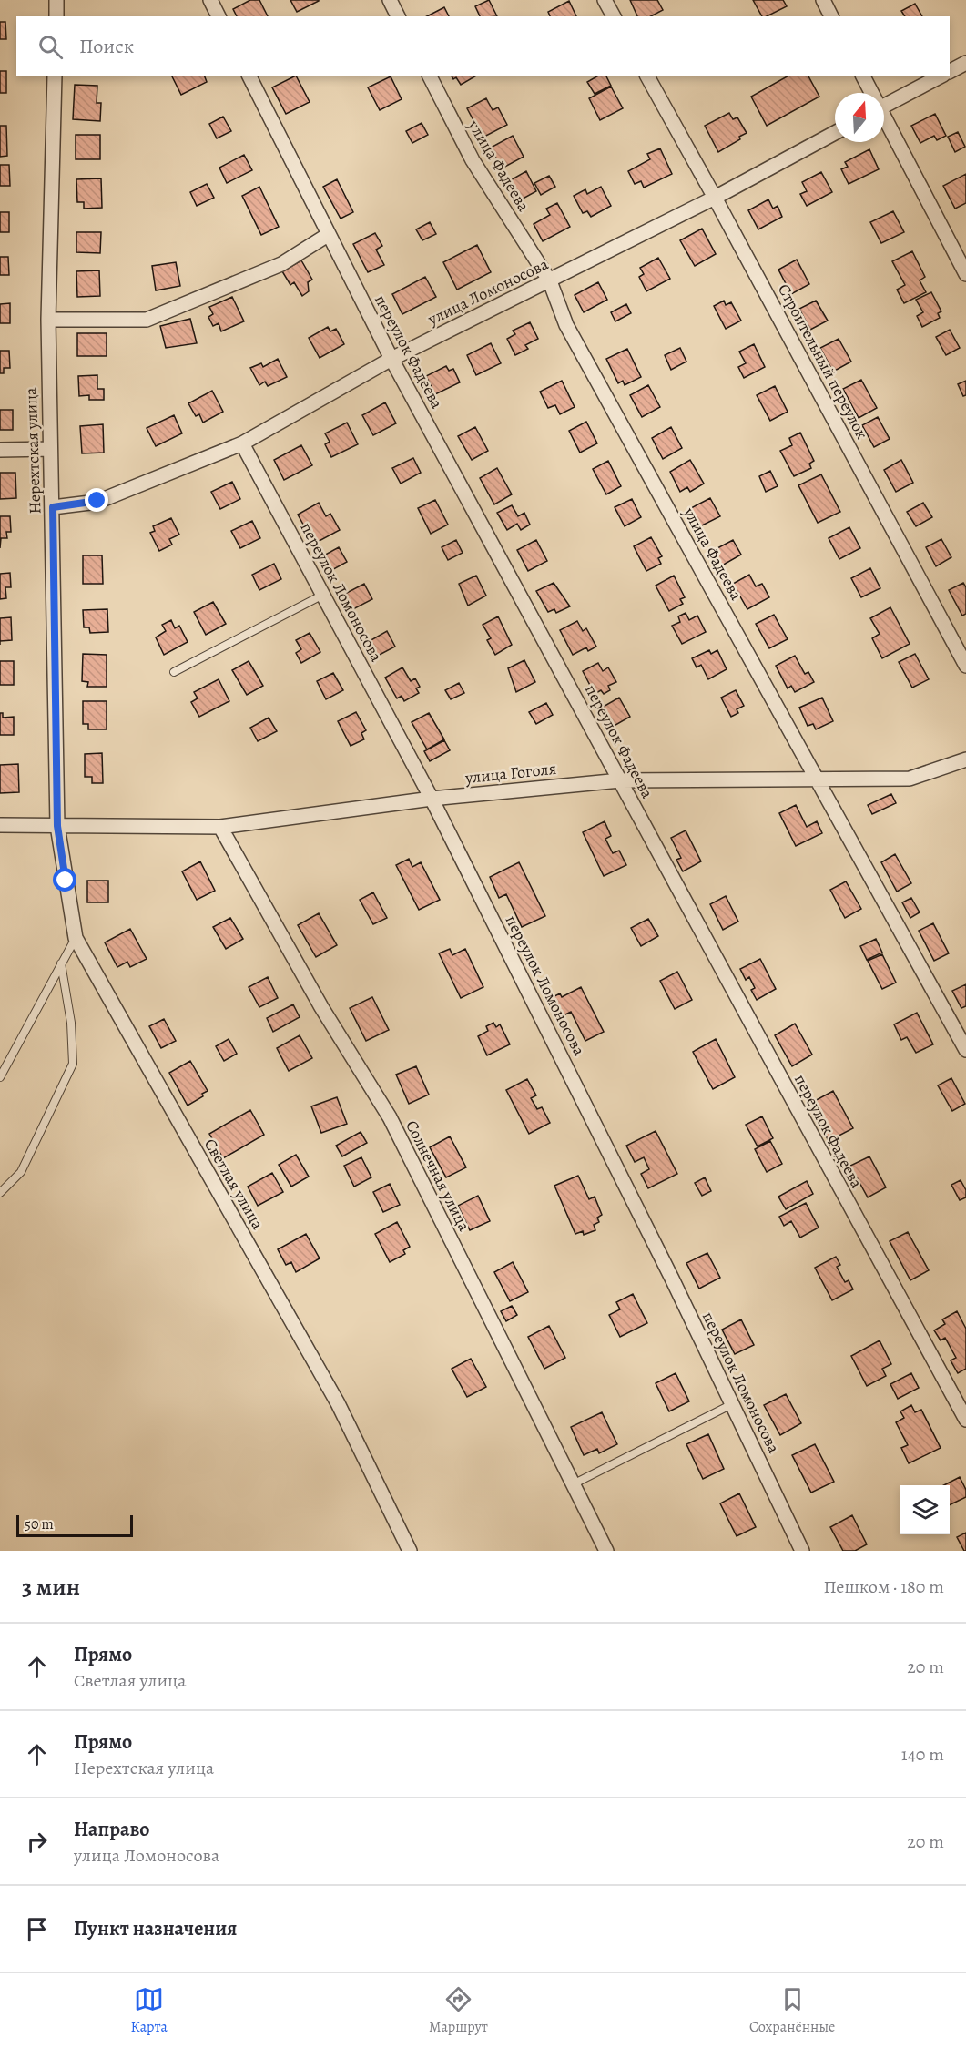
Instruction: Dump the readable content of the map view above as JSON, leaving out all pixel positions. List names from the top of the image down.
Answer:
{
  "streets": {
    "street": [
      "улица Фадеева",
      "улица Ломоносова",
      "переулок Фадеева",
      "Строительный переулок",
      "Нерехтская улица",
      "переулок Ломоносова",
      "улица Гоголя",
      "Солнечная улица",
      "Светлая улица"
    ]
  },
  "crossings": [
    ["улица Фадеева", "улица Ломоносова"],
    ["улица Фадеева", "улица Гоголя"],
    ["улица Ломоносова", "переулок Фадеева"],
    ["улица Ломоносова", "Строительный переулок"],
    ["улица Ломоносова", "Нерехтская улица"],
    ["улица Ломоносова", "переулок Ломоносова"],
    ["переулок Фадеева", "улица Гоголя"],
    ["Нерехтская улица", "улица Гоголя"],
    ["Нерехтская улица", "Светлая улица"],
    ["переулок Ломоносова", "улица Гоголя"],
    ["улица Гоголя", "Солнечная улица"],
    ["улица Гоголя", "Светлая улица"]
  ],
  "scale_bar": "50 m",
  "north": "top",
  "page": {
    "search": "Поиск",
    "scale": "50 m",
    "heading": ["3 мин", "Пешком · 180 m"],
    "list": [
      ["Прямо", "Светлая улица", "20 m"],
      ["Прямо", "Нерехтская улица", "140 m"],
      ["Направо", "улица Ломоносова", "20 m"],
      "Пункт назначения"
    ],
    "nav": ["Карта", "Маршрут", "Сохранённые"]
  }
}
